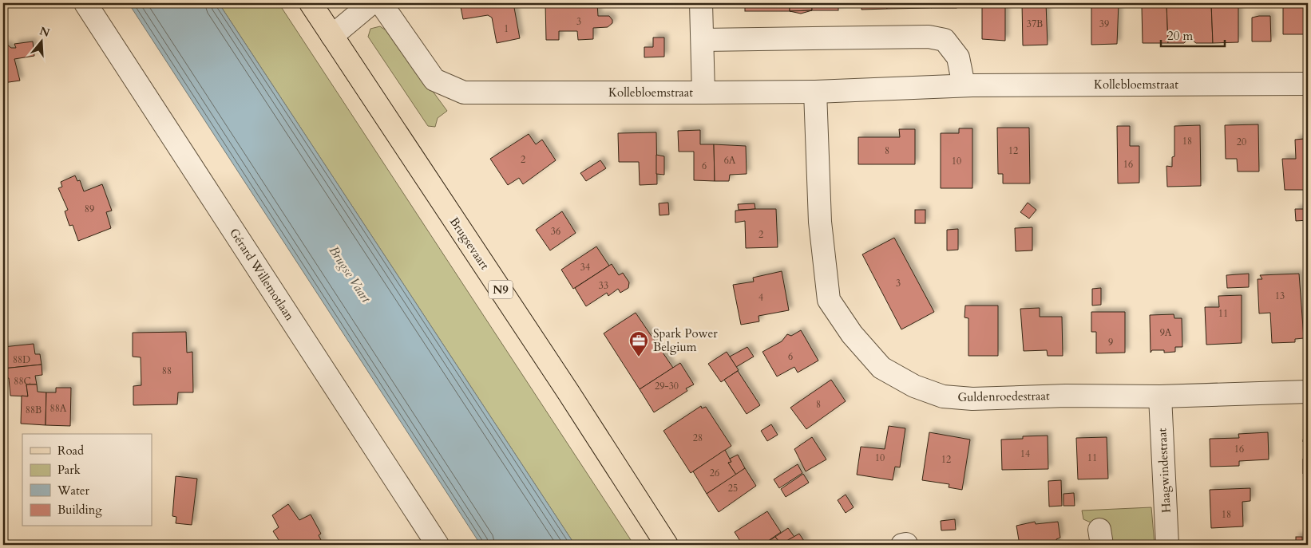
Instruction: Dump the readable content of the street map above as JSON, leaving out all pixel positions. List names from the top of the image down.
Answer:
{
  "streets": {
    "main road": ["Brugsevaart", "N9"],
    "street": [
      "Kollebloemstraat",
      "Gérard Willemotlaan",
      "Guldenroedestraat",
      "Haagwindestraat"
    ]
  },
  "crossings": [
    ["Kollebloemstraat", "Guldenroedestraat"],
    ["Guldenroedestraat", "Haagwindestraat"]
  ],
  "water": ["Brugse Vaart"],
  "places": {
    "office": ["Spark Power Belgium"]
  },
  "house_numbers": [
    "3",
    "37B",
    "39",
    "1",
    "18",
    "20",
    "8",
    "12",
    "2",
    "6A",
    "10",
    "16",
    "6",
    "89",
    "36",
    "2",
    "34",
    "3",
    "33",
    "13",
    "4",
    "11",
    "9A",
    "9",
    "6",
    "88D",
    "88",
    "88C",
    "29-30",
    "8",
    "88A",
    "88B",
    "28",
    "16",
    "14",
    "10",
    "11",
    "12",
    "26",
    "25",
    "18"
  ],
  "legend": [
    "Road",
    "Park",
    "Water",
    "Building"
  ],
  "scale_bar": "20 m",
  "north": "top"
}
